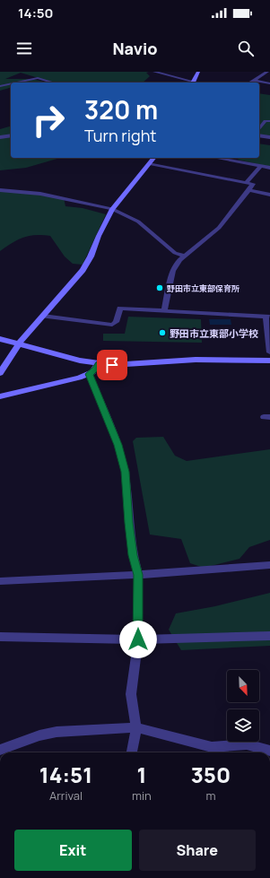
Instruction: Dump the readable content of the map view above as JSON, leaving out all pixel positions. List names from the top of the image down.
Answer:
{
  "places": ["野田市立東部保育所", "野田市立東部小学校"],
  "north": "bottom right",
  "page": {
    "status": "14:50",
    "header": "Navio",
    "turn": ["320 m", "Turn right"],
    "eta": [
      "14:51",
      "Arrival",
      "1",
      "min",
      "350",
      "m"
    ],
    "buttons": ["Exit", "Share"]
  }
}
